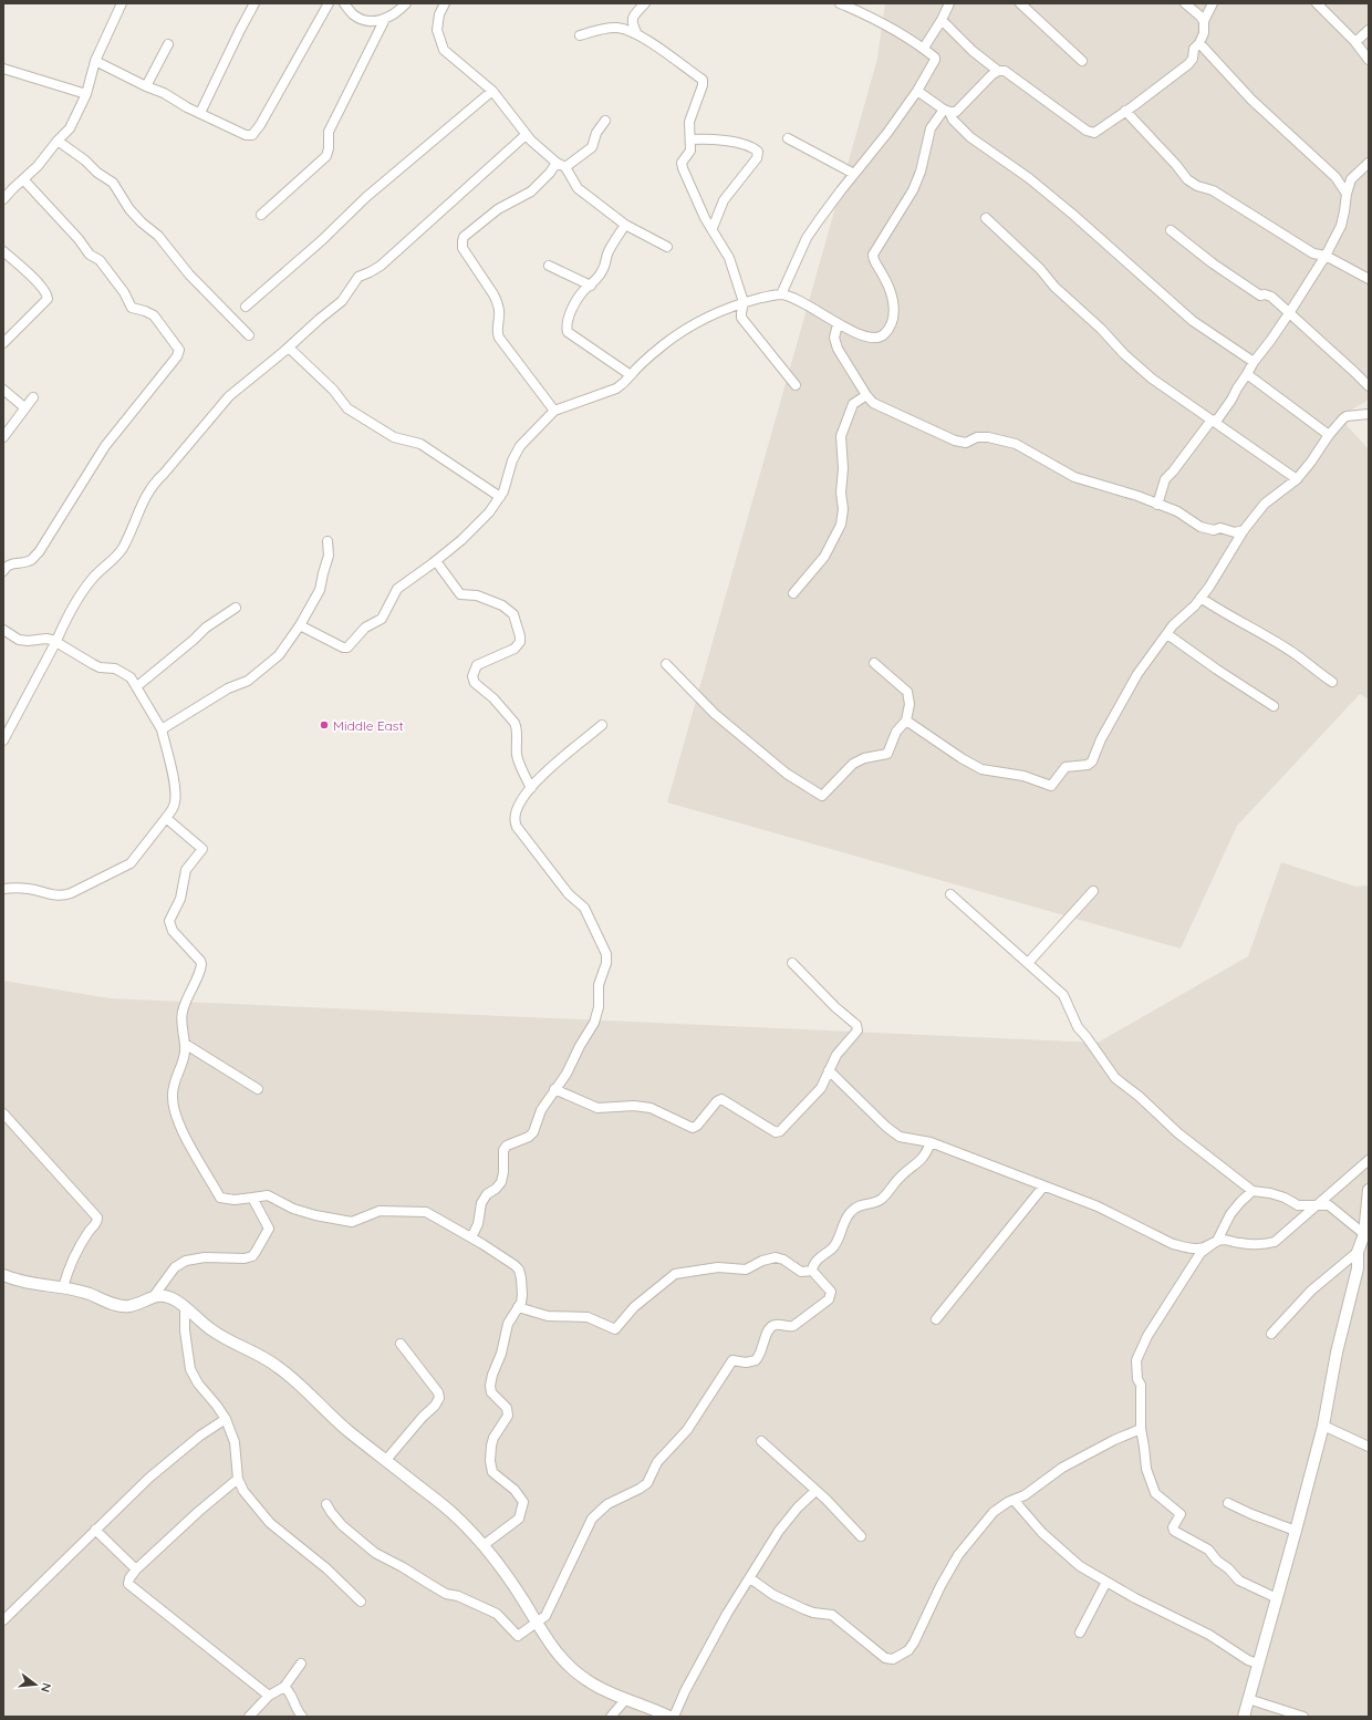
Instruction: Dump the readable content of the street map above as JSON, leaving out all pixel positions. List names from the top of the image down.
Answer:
{
  "places": ["Middle East"],
  "north": "right"
}
